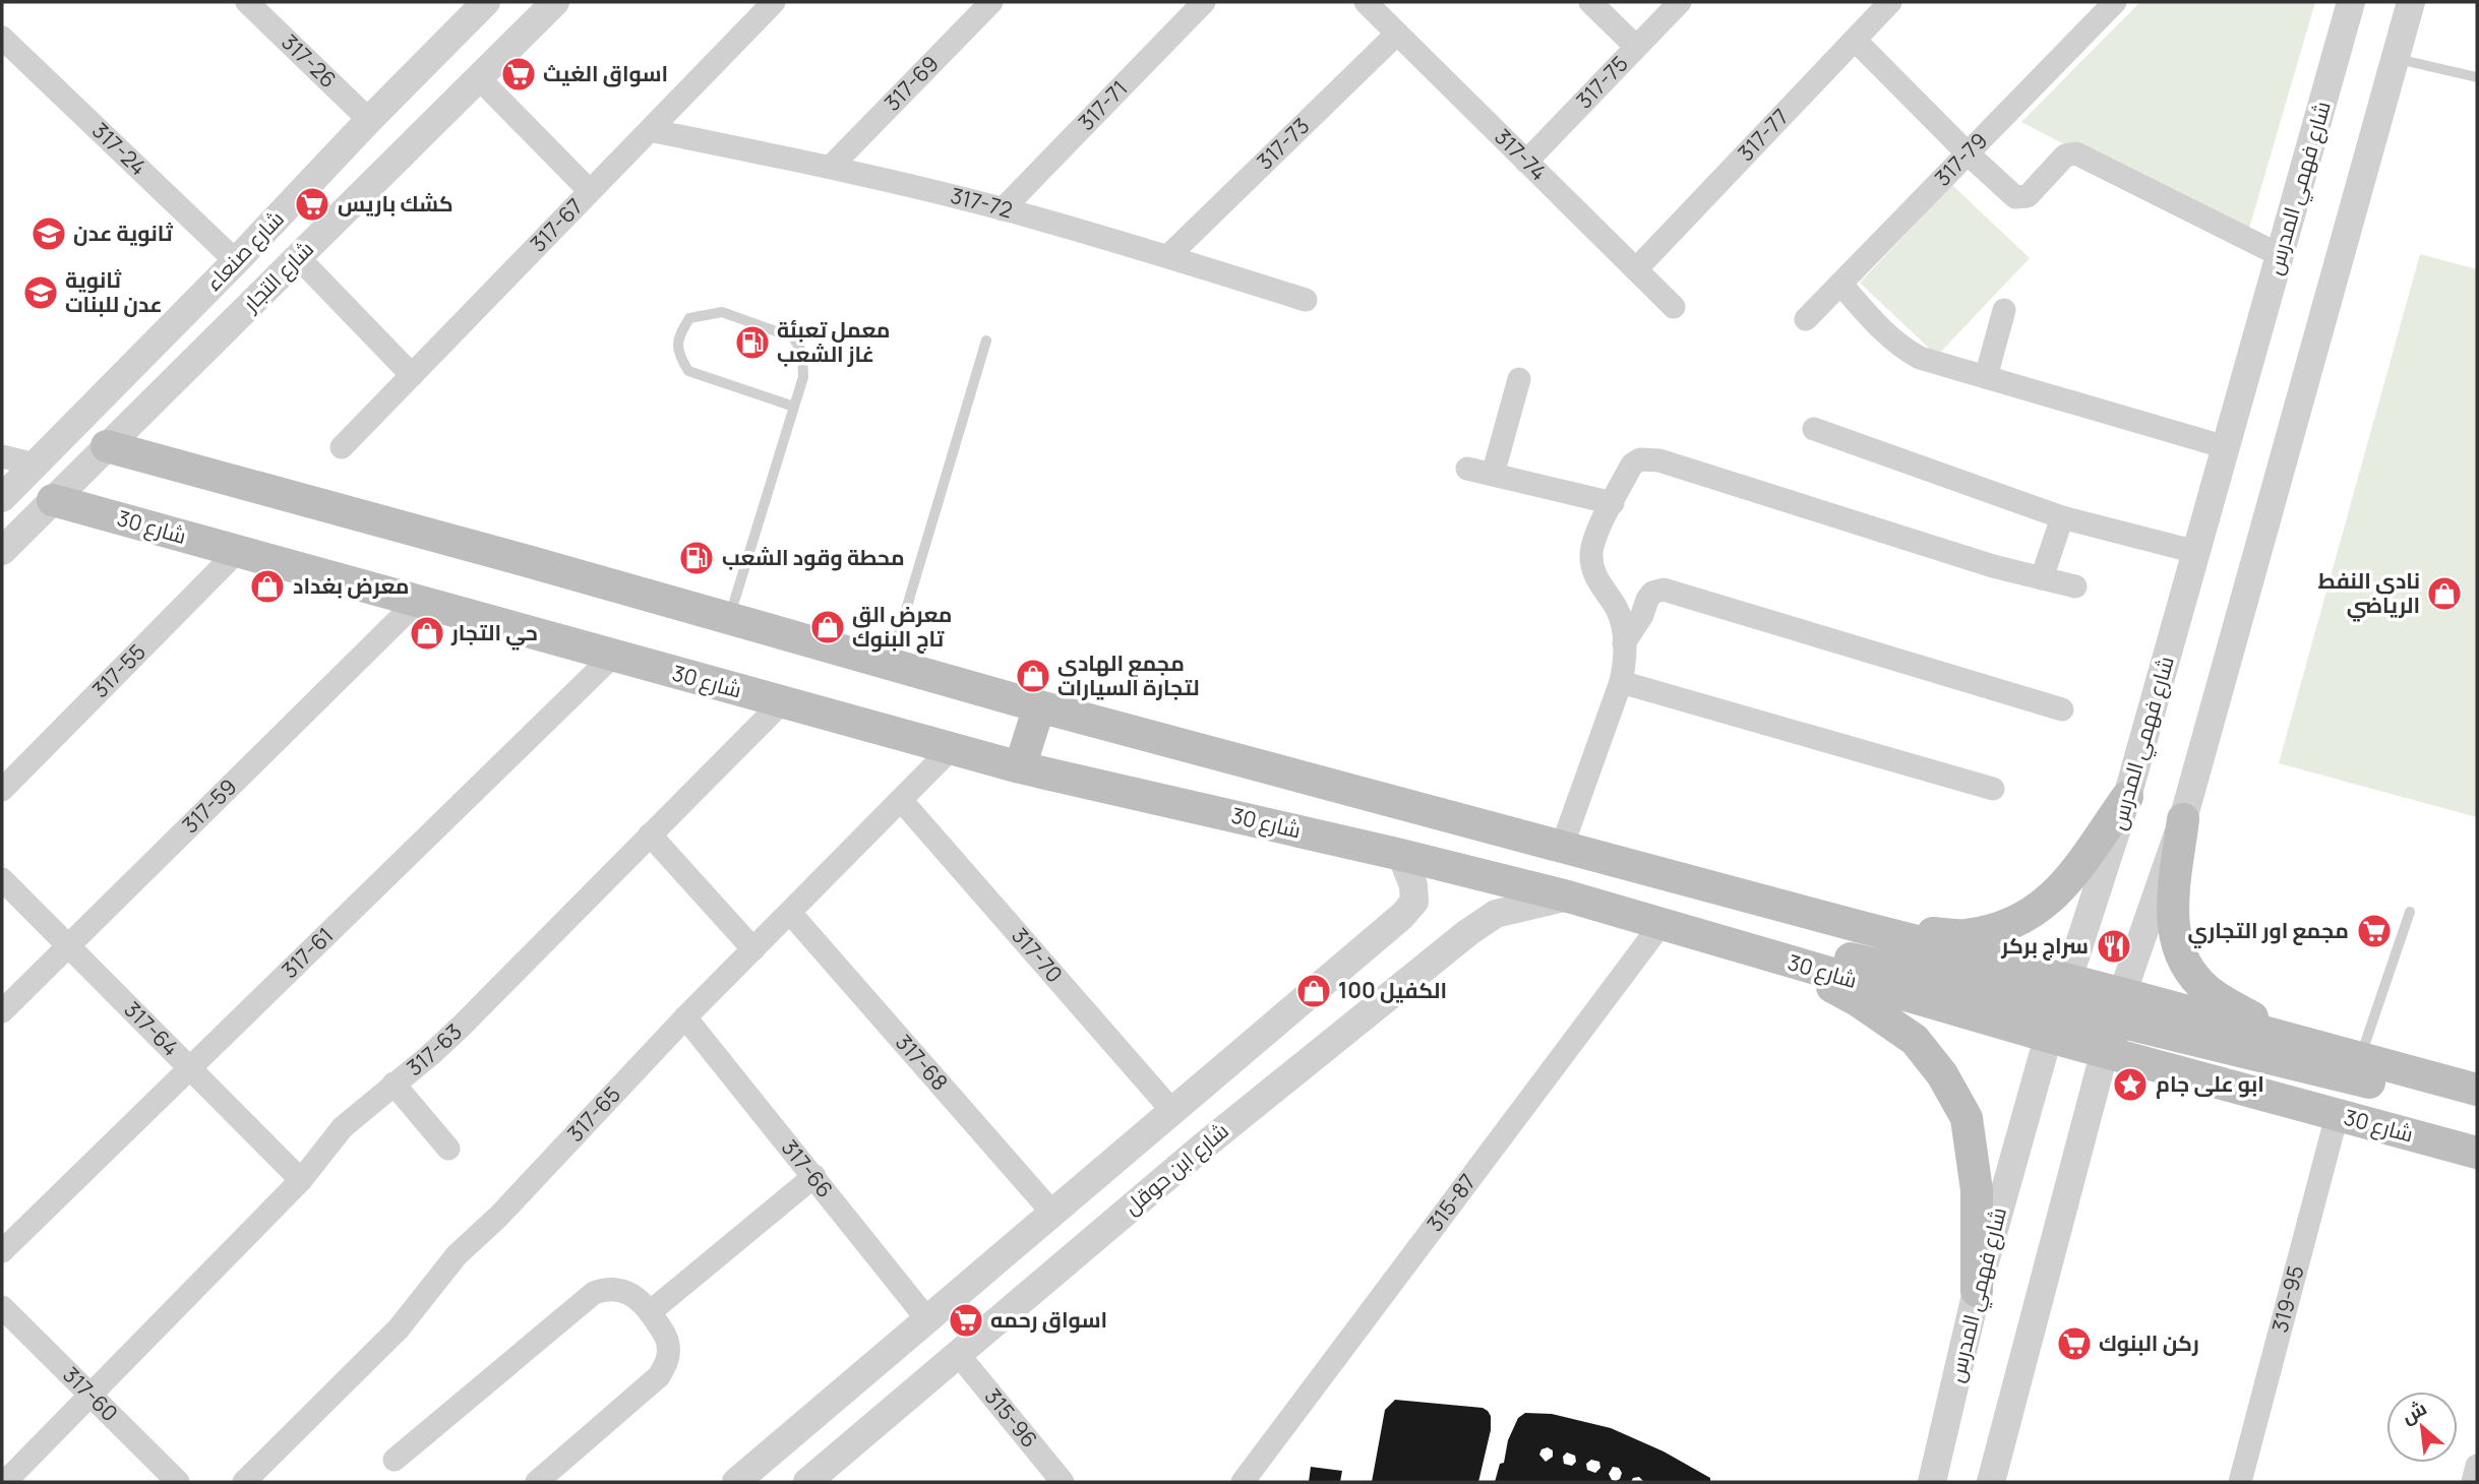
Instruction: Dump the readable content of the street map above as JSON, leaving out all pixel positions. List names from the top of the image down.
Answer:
{
  "streets": {
    "main road": ["شارع 30"],
    "street": [
      "317-26",
      "317-75",
      "317-69",
      "317-71",
      "317-77",
      "317-73",
      "317-24",
      "317-74",
      "317-79",
      "شارع فهمي المدرس",
      "317-72",
      "317-67",
      "شارع صنعاء",
      "شارع التجار",
      "317-55",
      "317-59",
      "317-61",
      "317-70",
      "317-64",
      "317-63",
      "317-68",
      "317-65",
      "317-66",
      "شارع ابن حوقل",
      "315-87",
      "319-95",
      "317-60",
      "315-96"
    ]
  },
  "crossings": [
    ["317-26", "شارع صنعاء"],
    ["317-75", "317-74"],
    ["317-69", "317-72"],
    ["317-71", "317-72"],
    ["317-77", "317-74"],
    ["317-73", "317-74"],
    ["317-73", "317-72"],
    ["317-24", "شارع صنعاء"],
    ["شارع فهمي المدرس", "شارع 30"],
    ["317-72", "317-67"],
    ["شارع التجار", "شارع 30"],
    ["شارع 30", "317-55"],
    ["شارع 30", "317-59"],
    ["شارع 30", "317-61"],
    ["شارع 30", "317-63"],
    ["شارع 30", "317-65"],
    ["شارع 30", "شارع ابن حوقل"],
    ["شارع 30", "315-87"],
    ["شارع 30", "319-95"],
    ["317-59", "317-64"],
    ["317-61", "317-64"],
    ["317-70", "317-65"],
    ["317-64", "317-63"],
    ["317-63", "317-60"],
    ["317-68", "317-65"],
    ["317-65", "317-66"],
    ["شارع ابن حوقل", "315-96"]
  ],
  "places": {
    "supermarket": [
      "اسواق الغيث",
      "كشك باريس",
      "مجمع اور التجاري",
      "اسواق رحمه",
      "ركن البنوك"
    ],
    "school or university": ["ثانوية عدن", "ثانوية عدن للبنات"],
    "fuel station": ["معمل تعبئة غاز الشعب", "محطة وقود الشعب"],
    "shop": [
      "معرض بغداد",
      "نادي النفط الرياضي",
      "معرض الق تاج البنوك",
      "حي التجار",
      "مجمع الهادي لتجارة السيارات",
      "الكفيل 100"
    ],
    "restaurant": ["سراج بركر"],
    "place": ["ابو علی جام"]
  },
  "north": "top left"
}
